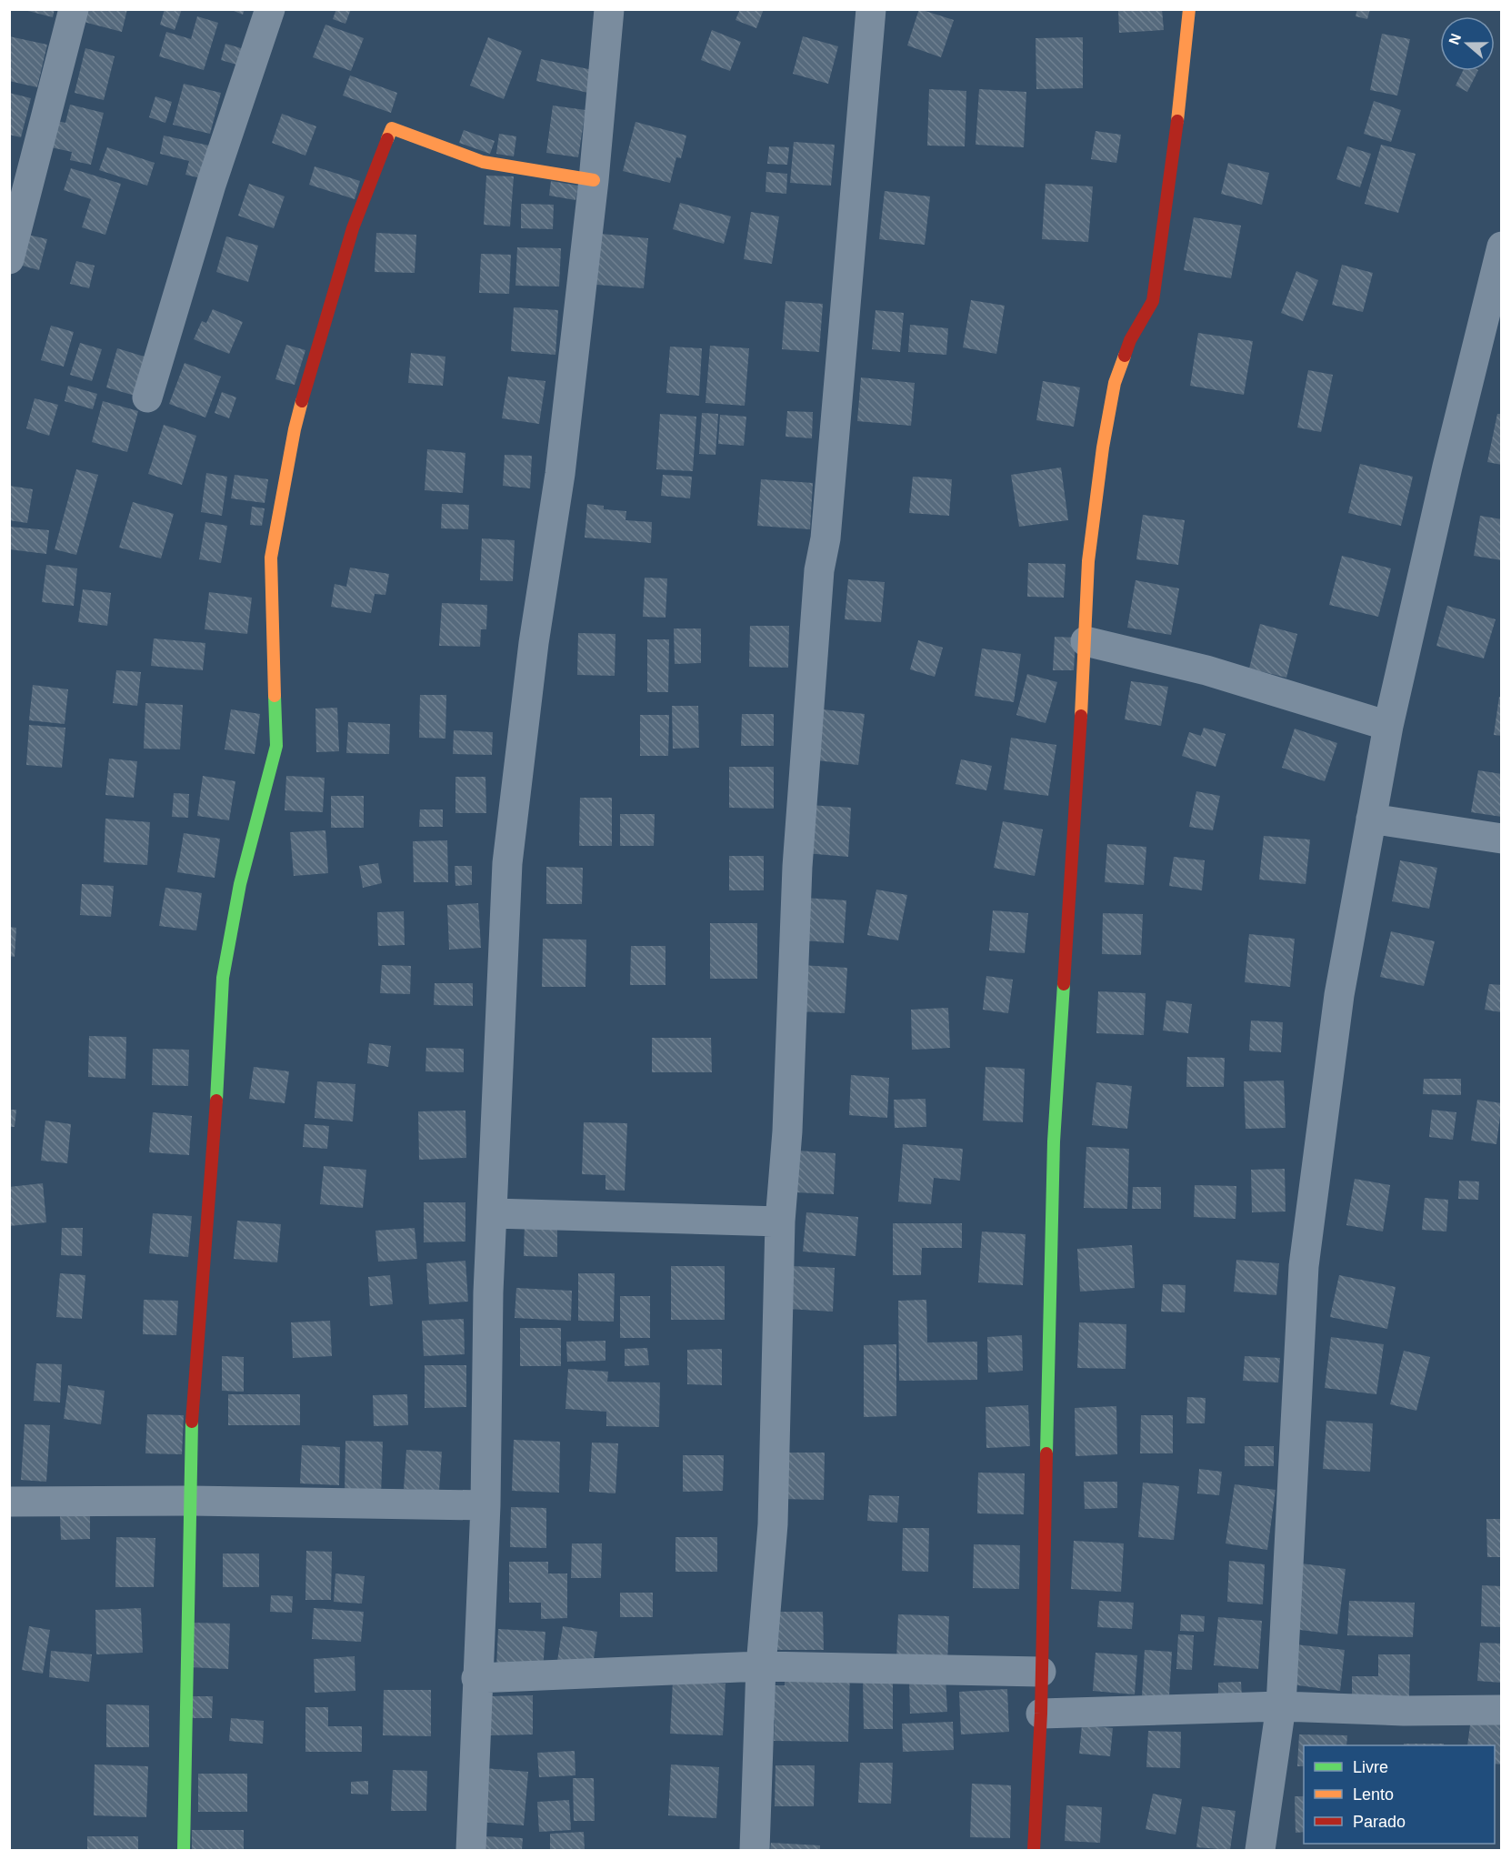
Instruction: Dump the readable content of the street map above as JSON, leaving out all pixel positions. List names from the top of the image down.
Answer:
{
  "legend": ["Livre", "Lento", "Parado"],
  "north": "left"
}
